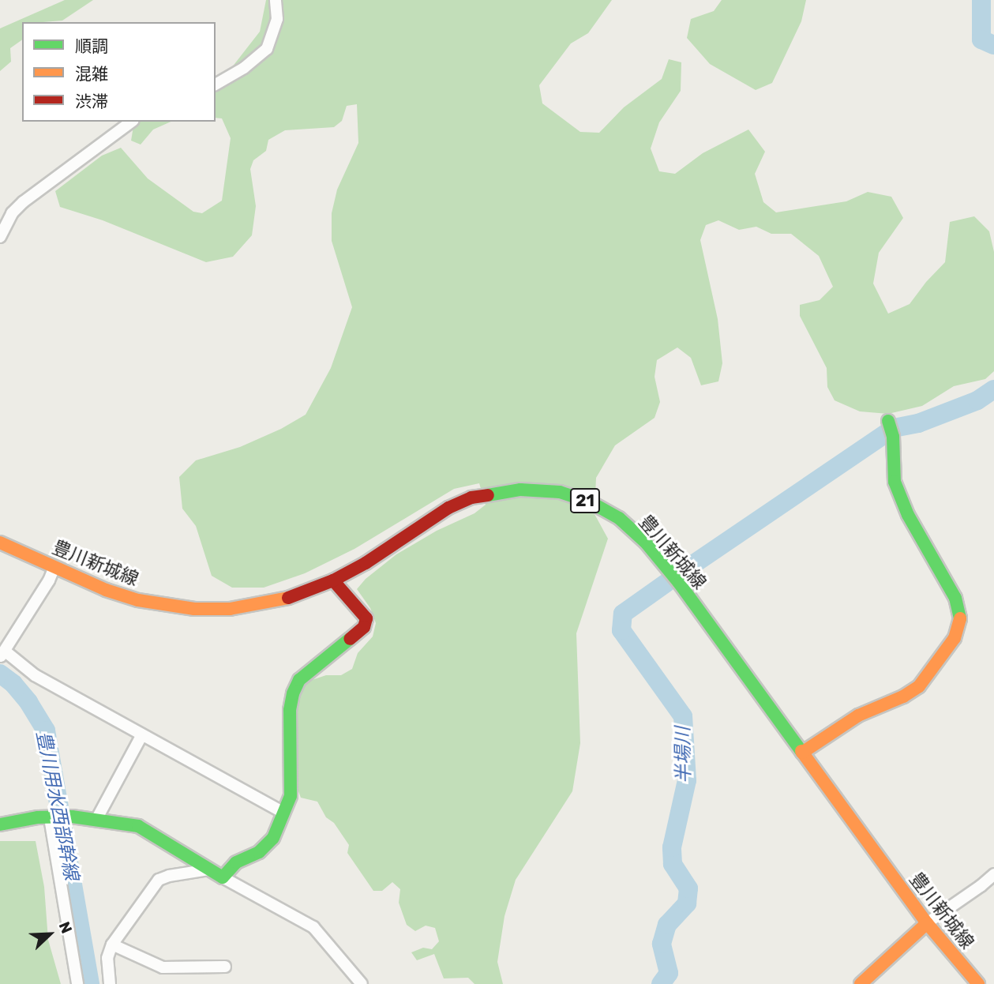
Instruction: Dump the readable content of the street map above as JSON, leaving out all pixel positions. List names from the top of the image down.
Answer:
{
  "streets": {
    "main road": ["21", "豊川新城線"]
  },
  "water": ["半場川", "豊川用水西部幹線"],
  "legend": ["順調", "混雑", "渋滞"],
  "north": "top right"
}
